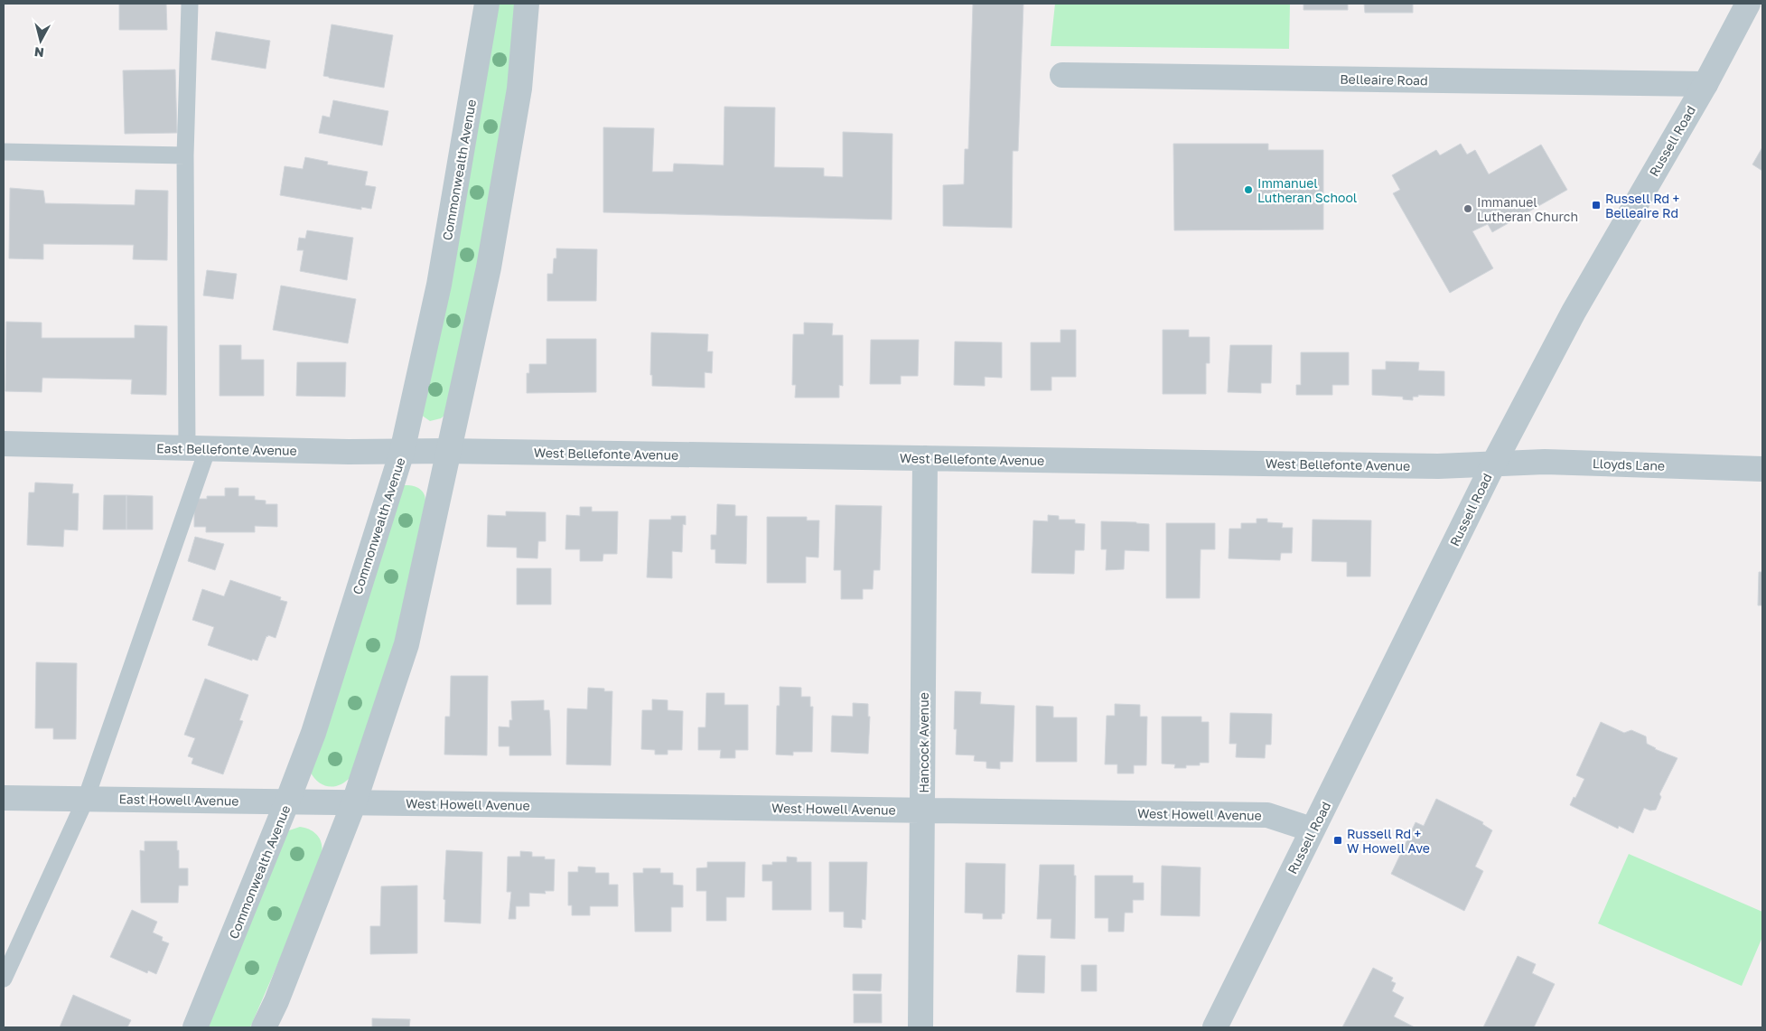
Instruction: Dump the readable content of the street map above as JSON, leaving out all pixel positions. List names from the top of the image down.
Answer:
{
  "streets": {
    "street": [
      "Belleaire Road",
      "Russell Road",
      "Commonwealth Avenue",
      "East Bellefonte Avenue",
      "West Bellefonte Avenue",
      "Lloyds Lane",
      "Hancock Avenue",
      "East Howell Avenue",
      "West Howell Avenue"
    ]
  },
  "crossings": [
    ["Belleaire Road", "Russell Road"],
    ["Russell Road", "West Bellefonte Avenue"],
    ["Russell Road", "Lloyds Lane"],
    ["Russell Road", "West Howell Avenue"],
    ["Commonwealth Avenue", "East Bellefonte Avenue"],
    ["Commonwealth Avenue", "East Howell Avenue"],
    ["East Bellefonte Avenue", "West Bellefonte Avenue"],
    ["West Bellefonte Avenue", "Lloyds Lane"],
    ["West Bellefonte Avenue", "Hancock Avenue"],
    ["Hancock Avenue", "West Howell Avenue"],
    ["East Howell Avenue", "West Howell Avenue"]
  ],
  "places": {
    "other": ["Immanuel Lutheran School", "Immanuel Lutheran Church"],
    "transit": ["Russell Rd + Belleaire Rd", "Russell Rd + W Howell Ave"]
  },
  "north": "bottom"
}
